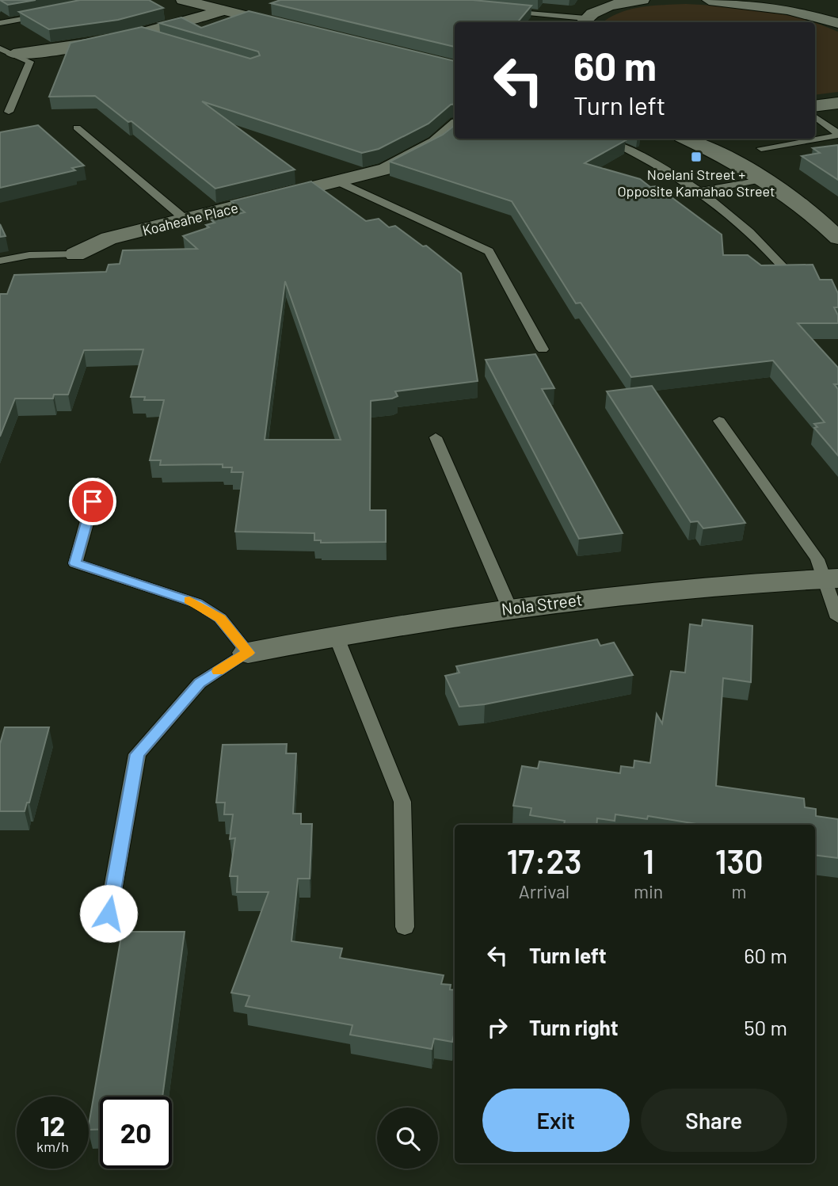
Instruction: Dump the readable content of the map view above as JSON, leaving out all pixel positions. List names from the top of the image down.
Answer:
{
  "streets": {
    "street": ["Koaheahe Place", "Nola Street"]
  },
  "places": {
    "transit": ["Noelani Street + Opposite Kamahao Street"]
  },
  "page": {
    "turn": ["60 m", "Turn left"],
    "eta": [
      "17:23",
      "Arrival",
      "1",
      "min",
      "130",
      "m"
    ],
    "list": [
      {
        "name": "Turn left",
        "value": "60 m"
      },
      {
        "name": "Turn right",
        "value": "50 m"
      }
    ],
    "buttons": ["Exit", "Share"],
    "speed": "12 km/h",
    "limit": "20"
  }
}
